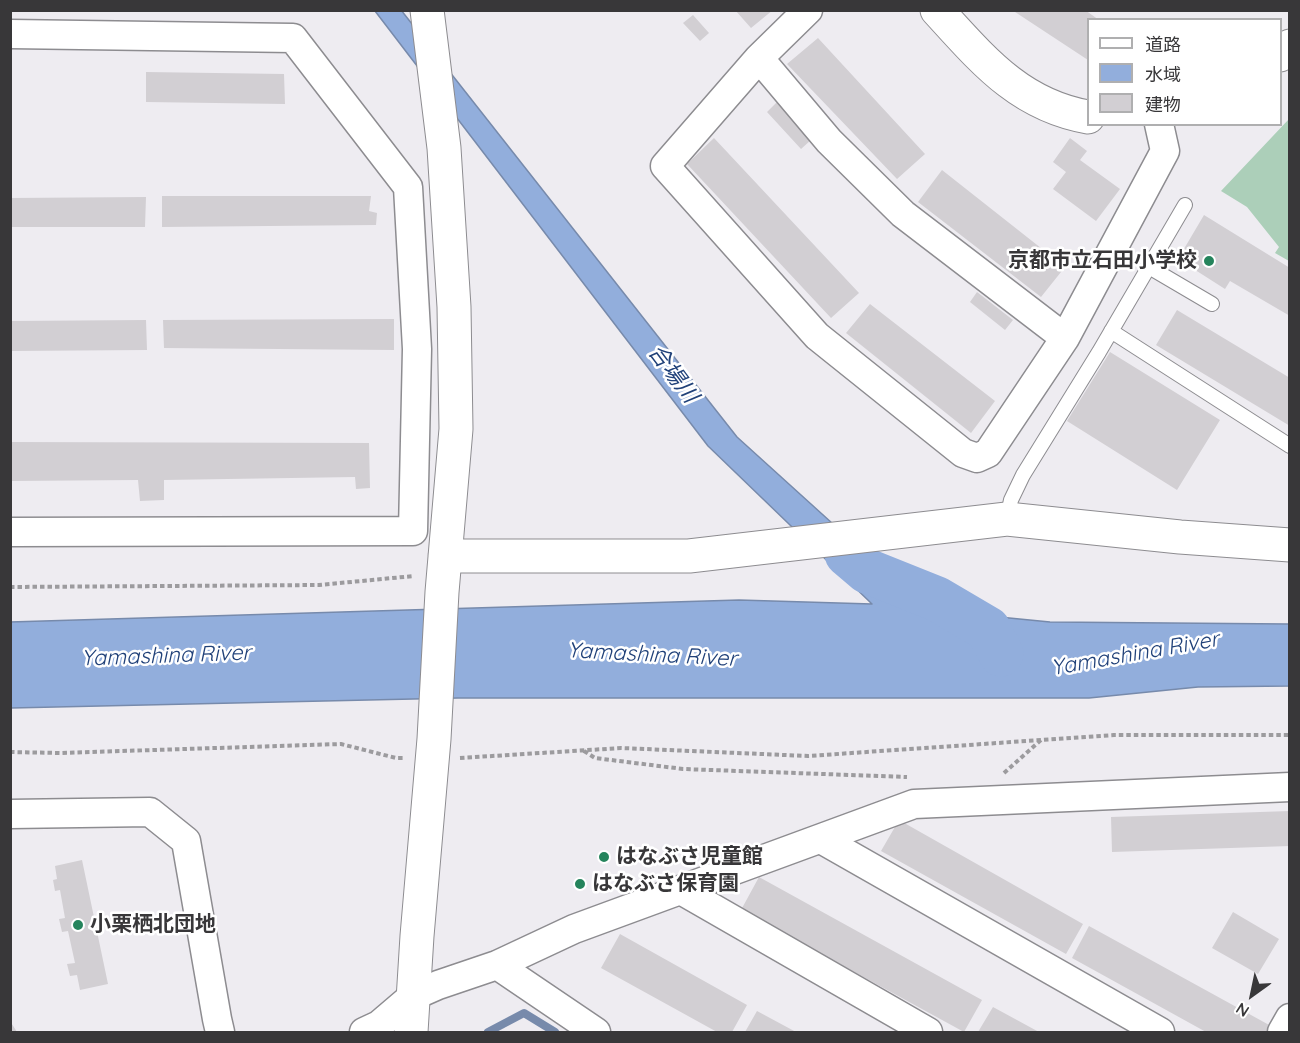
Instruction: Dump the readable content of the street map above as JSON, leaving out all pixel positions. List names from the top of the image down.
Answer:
{
  "water": ["合場川", "Yamashina River"],
  "places": [
    "京都市立石田小学校",
    "はなぶさ児童館",
    "はなぶさ保育園",
    "小栗栖北団地"
  ],
  "legend": ["道路", "水域", "建物"],
  "north": "bottom left"
}
